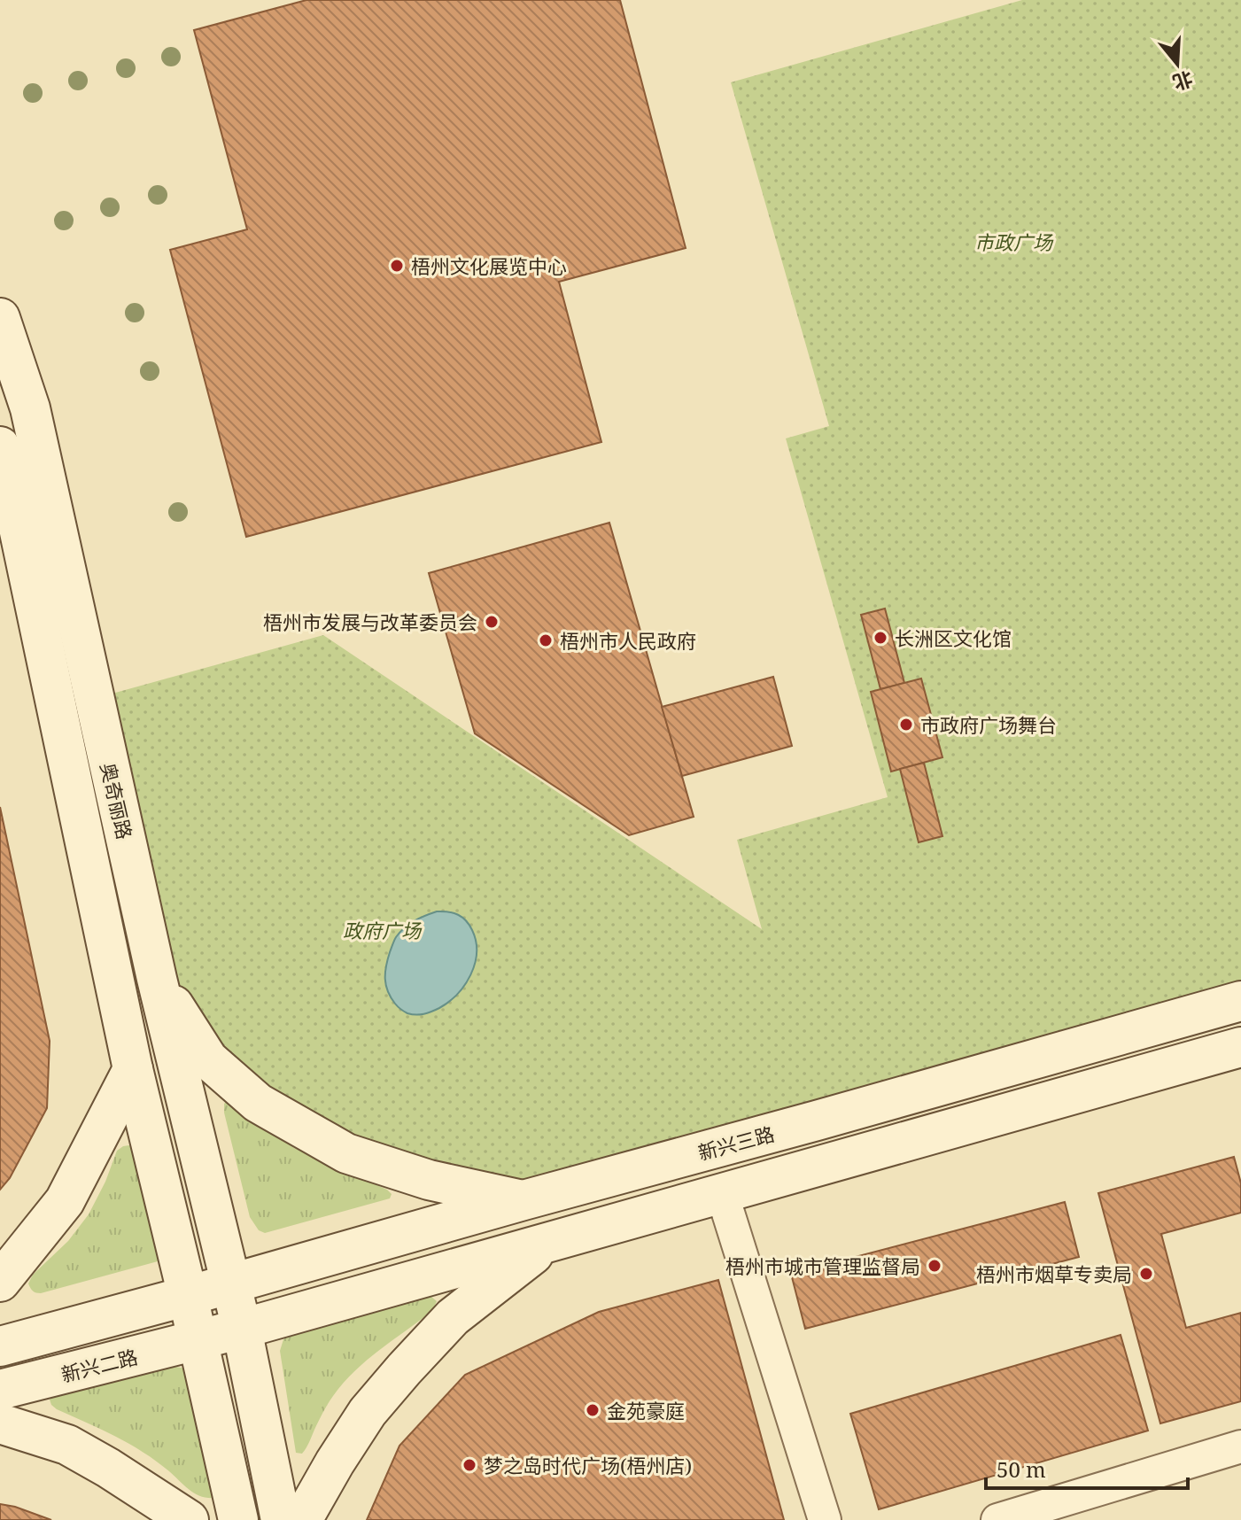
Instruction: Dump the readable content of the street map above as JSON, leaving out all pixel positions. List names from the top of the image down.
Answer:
{
  "streets": {
    "main road": ["奥奇丽路", "新兴三路", "新兴二路"]
  },
  "crossings": [
    ["奥奇丽路", "新兴三路"]
  ],
  "parks": ["市政广场", "政府广场"],
  "places": [
    "梧州文化展览中心",
    "梧州市发展与改革委员会",
    "长洲区文化馆",
    "梧州市人民政府",
    "市政府广场舞台",
    "梧州市城市管理监督局",
    "梧州市烟草专卖局",
    "金苑豪庭",
    "梦之岛时代广场(梧州店)"
  ],
  "scale_bar": "50 m",
  "north": "bottom"
}
